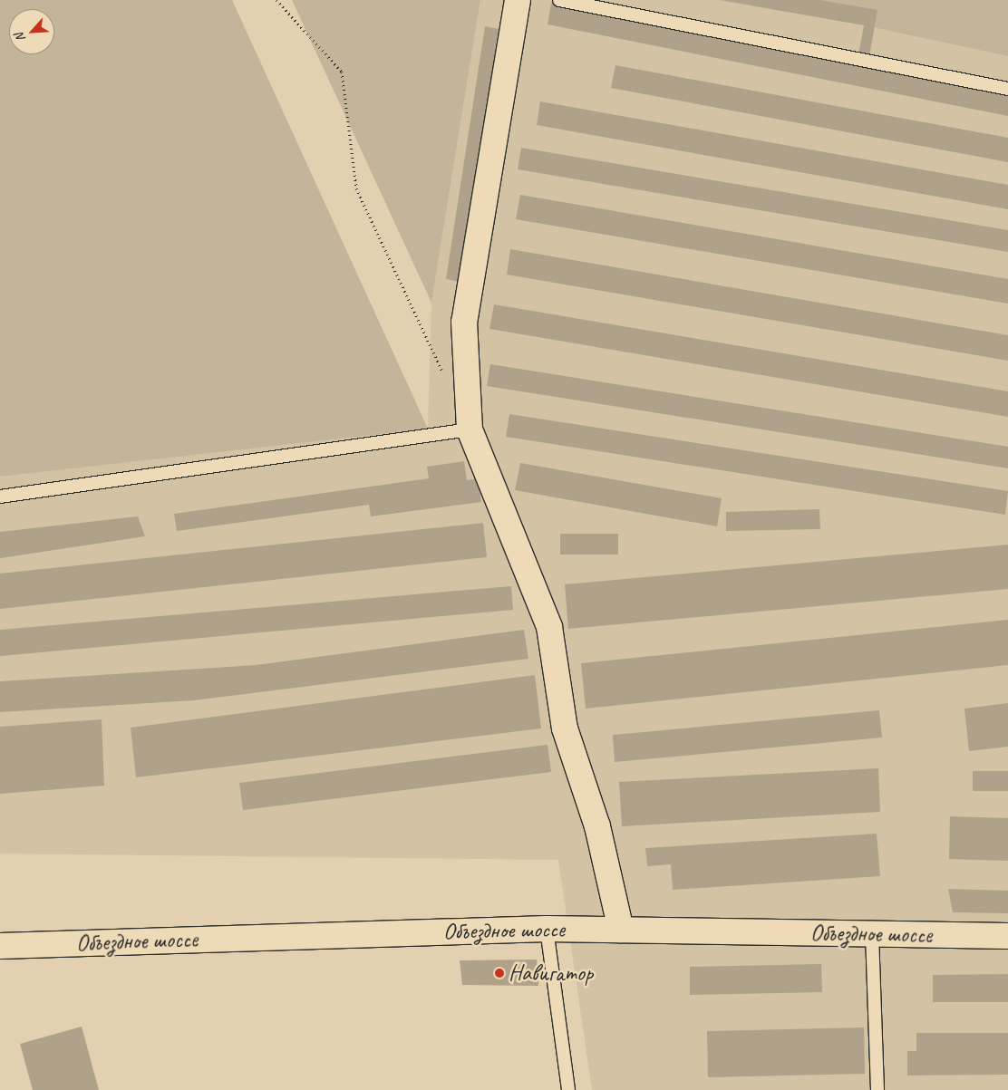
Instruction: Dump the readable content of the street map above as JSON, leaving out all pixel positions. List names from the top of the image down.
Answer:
{
  "streets": {
    "street": ["Объездное шоссе"]
  },
  "places": ["Навигатор"],
  "north": "bottom left"
}
